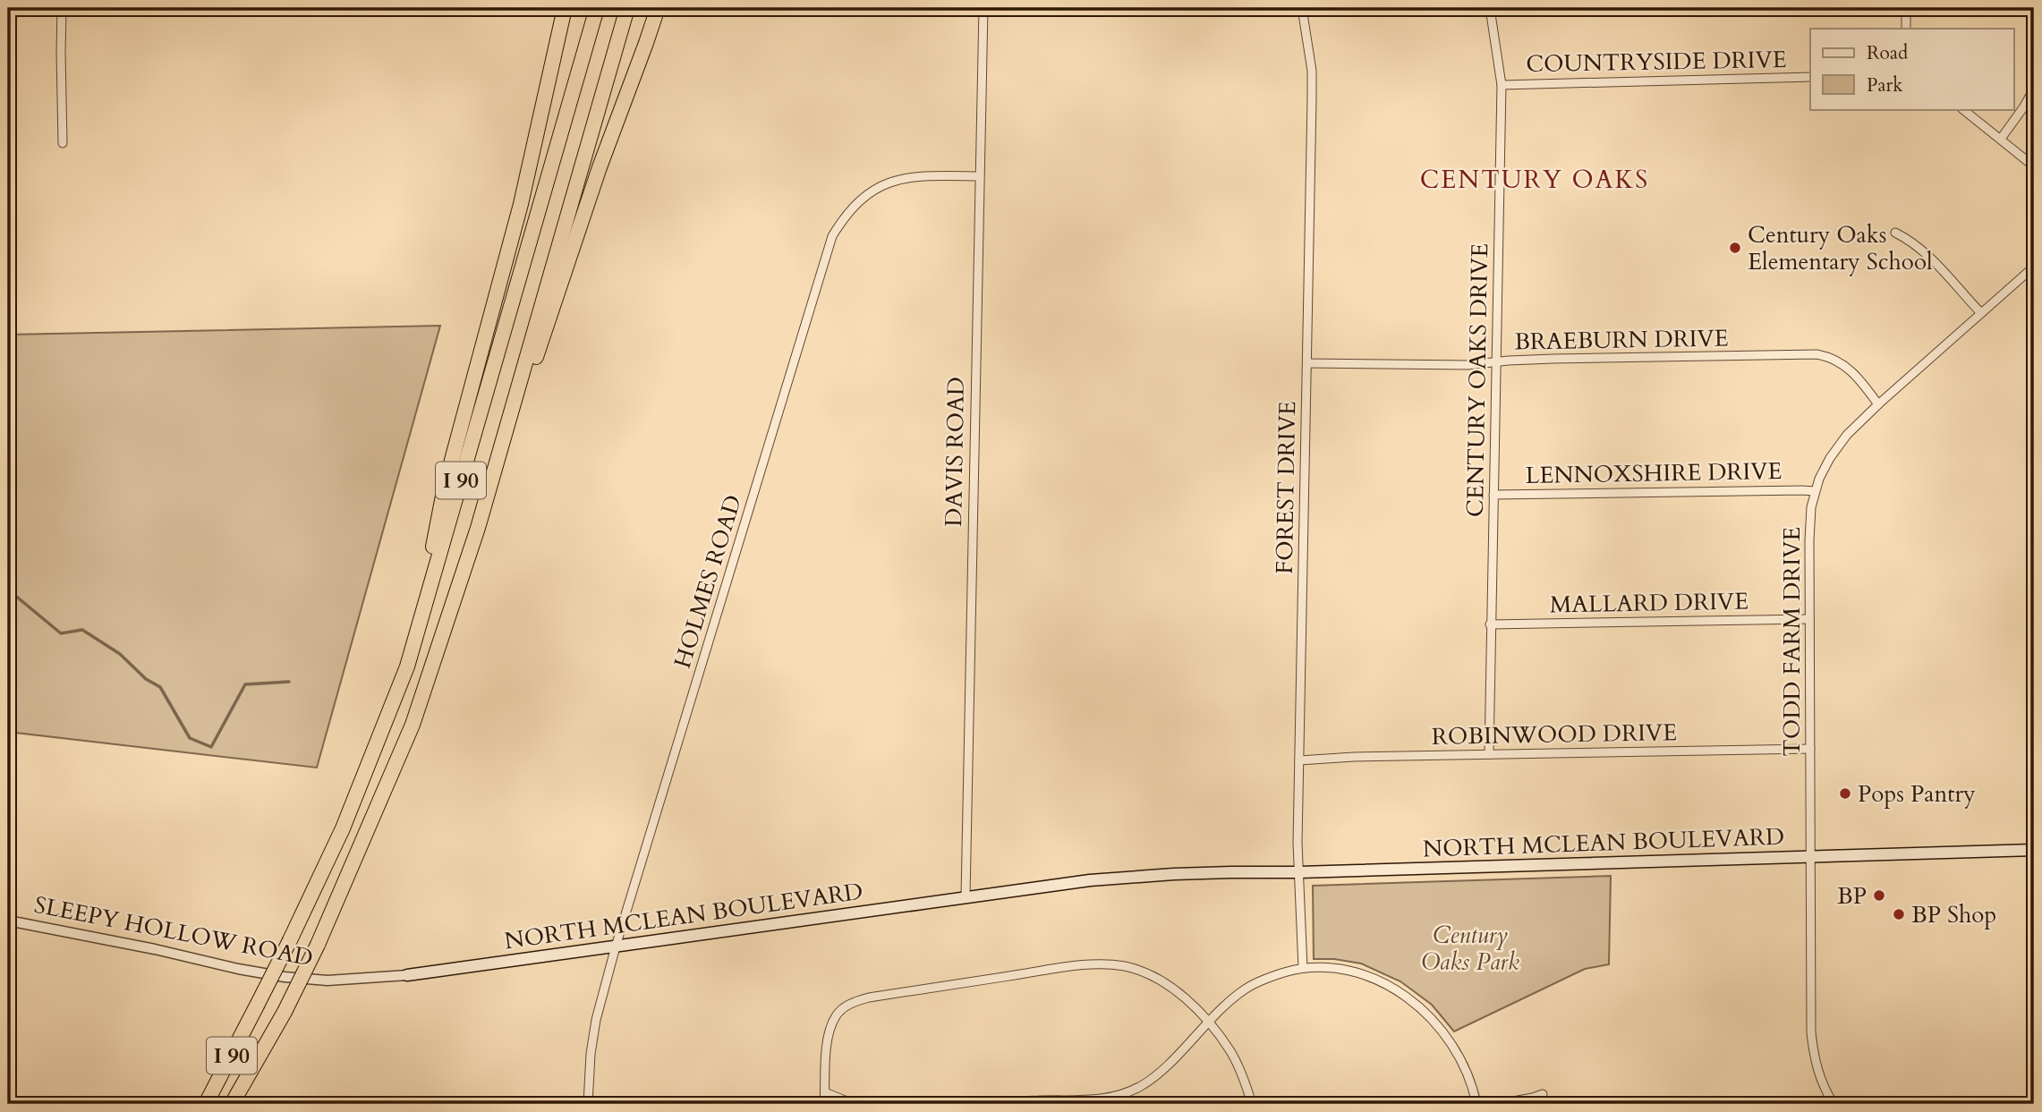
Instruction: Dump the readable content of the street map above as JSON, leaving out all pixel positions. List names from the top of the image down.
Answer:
{
  "streets": {
    "highway": ["I 90"],
    "main road": ["NORTH MCLEAN BOULEVARD"],
    "street": [
      "COUNTRYSIDE DRIVE",
      "BRAEBURN DRIVE",
      "CENTURY OAKS DRIVE",
      "DAVIS ROAD",
      "LENNOXSHIRE DRIVE",
      "FOREST DRIVE",
      "HOLMES ROAD",
      "MALLARD DRIVE",
      "TODD FARM DRIVE",
      "ROBINWOOD DRIVE",
      "SLEEPY HOLLOW ROAD"
    ]
  },
  "crossings": [
    ["COUNTRYSIDE DRIVE", "CENTURY OAKS DRIVE"],
    ["BRAEBURN DRIVE", "CENTURY OAKS DRIVE"],
    ["BRAEBURN DRIVE", "FOREST DRIVE"],
    ["BRAEBURN DRIVE", "TODD FARM DRIVE"],
    ["CENTURY OAKS DRIVE", "LENNOXSHIRE DRIVE"],
    ["CENTURY OAKS DRIVE", "MALLARD DRIVE"],
    ["CENTURY OAKS DRIVE", "ROBINWOOD DRIVE"],
    ["DAVIS ROAD", "HOLMES ROAD"],
    ["DAVIS ROAD", "NORTH MCLEAN BOULEVARD"],
    ["LENNOXSHIRE DRIVE", "TODD FARM DRIVE"],
    ["FOREST DRIVE", "ROBINWOOD DRIVE"],
    ["FOREST DRIVE", "NORTH MCLEAN BOULEVARD"],
    ["HOLMES ROAD", "NORTH MCLEAN BOULEVARD"],
    ["MALLARD DRIVE", "TODD FARM DRIVE"],
    ["TODD FARM DRIVE", "ROBINWOOD DRIVE"],
    ["TODD FARM DRIVE", "NORTH MCLEAN BOULEVARD"],
    ["NORTH MCLEAN BOULEVARD", "SLEEPY HOLLOW ROAD"]
  ],
  "districts": ["CENTURY OAKS"],
  "parks": ["Century Oaks Park"],
  "places": [
    "Century Oaks Elementary School",
    "Pops Pantry",
    "BP",
    "BP Shop"
  ],
  "legend": ["Road", "Park"]
}
